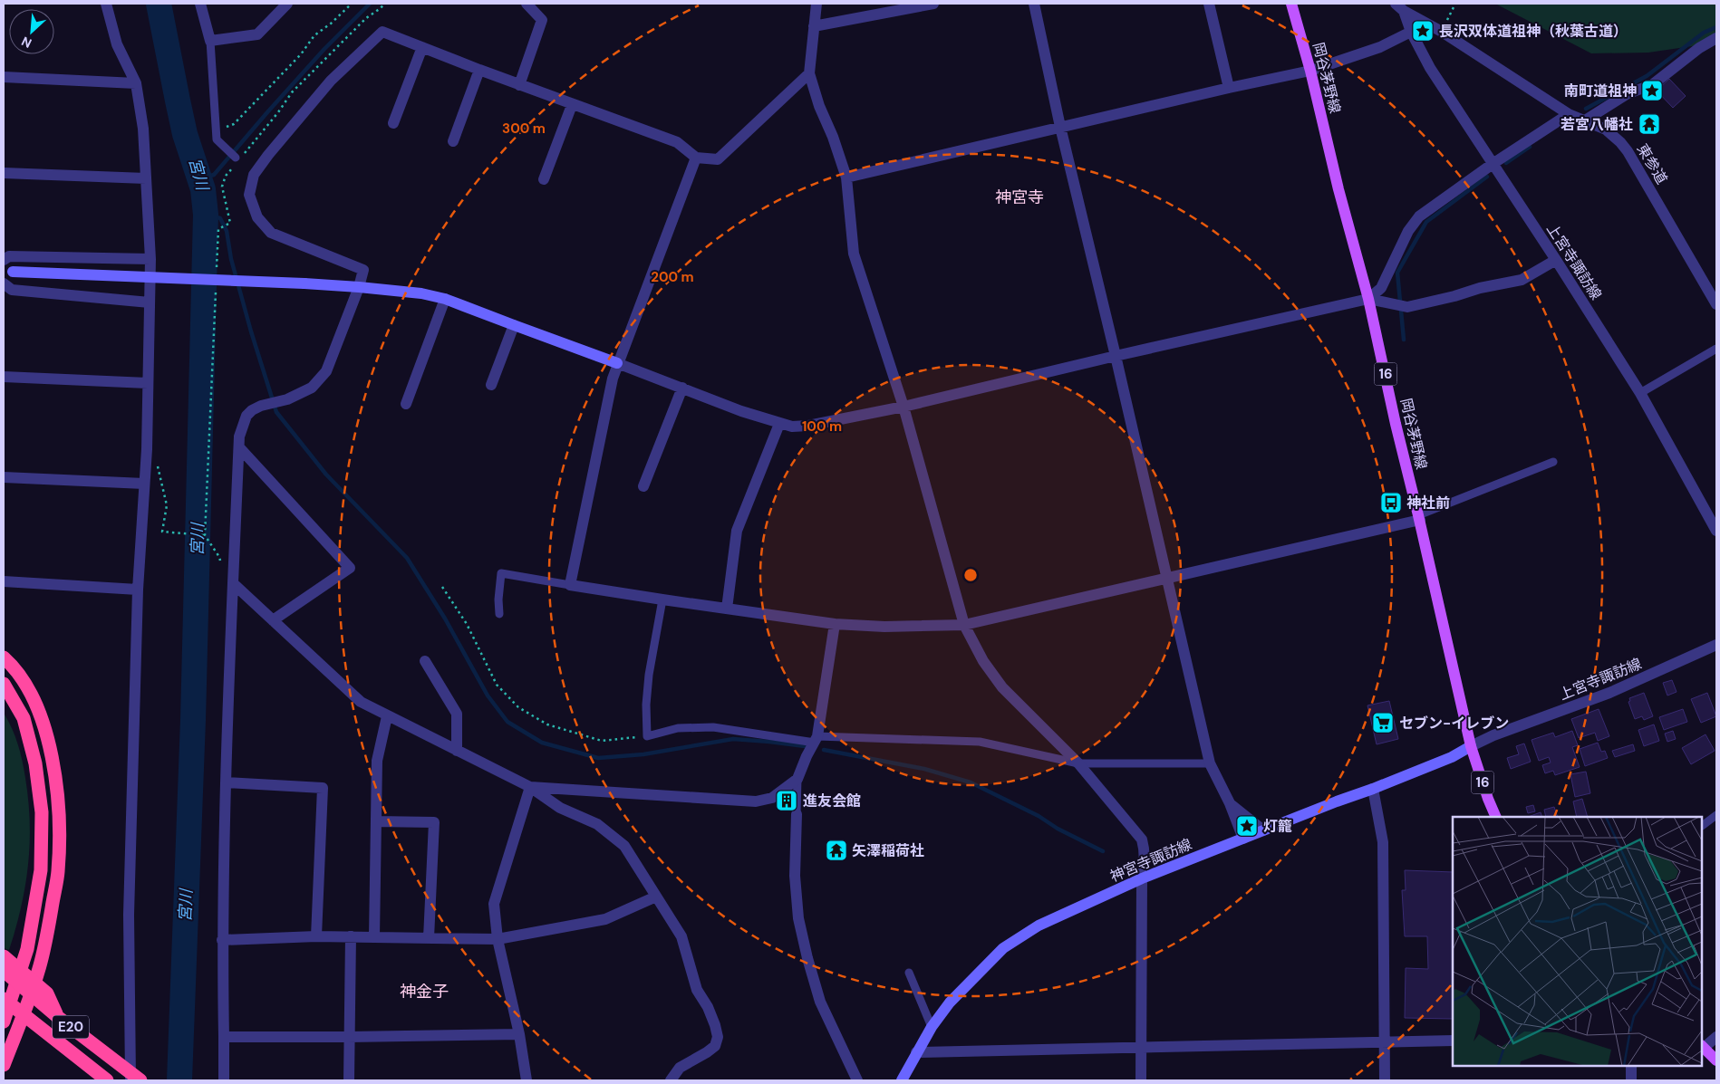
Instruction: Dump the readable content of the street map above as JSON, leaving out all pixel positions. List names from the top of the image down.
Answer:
{
  "streets": {
    "highway": ["E20"],
    "main road": ["岡谷茅野線", "16", "神宮寺諏訪線"],
    "street": ["東参道", "上宮寺諏訪線"]
  },
  "crossings": [
    ["岡谷茅野線", "上宮寺諏訪線"],
    ["岡谷茅野線", "神宮寺諏訪線"],
    ["東参道", "上宮寺諏訪線"],
    ["上宮寺諏訪線", "神宮寺諏訪線"]
  ],
  "districts": ["神宮寺", "神金子"],
  "water": ["宮川"],
  "places": {
    "place": ["長沢双体道祖神（秋葉古道）", "南町道祖神", "灯籠"],
    "temple": ["若宮八幡社", "矢澤稲荷社"],
    "bus stop": ["神社前"],
    "supermarket": ["セブン-イレブン"],
    "building": ["進友会館"]
  },
  "north": "bottom left",
  "rings": ["300 m", "200 m", "100 m"]
}
